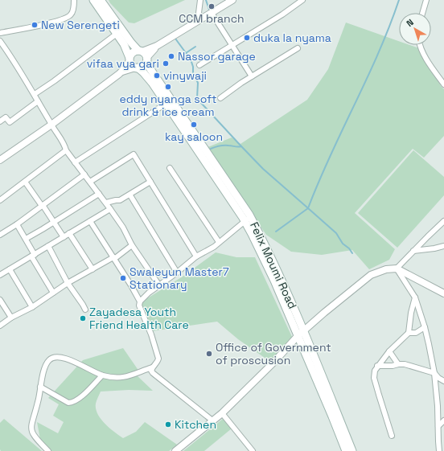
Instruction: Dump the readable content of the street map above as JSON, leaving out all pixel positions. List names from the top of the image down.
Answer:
{
  "streets": {
    "main road": ["Felix Moumi Road"]
  },
  "places": [
    "CCM branch",
    "New Serengeti",
    "duka la nyama",
    "Nassor garage",
    "vifaa vya gari",
    "vinywaji",
    "eddy nyanga soft drink & ice cream",
    "kay saloon",
    "Swaleyun Master7 Stationary",
    "Zayadesa Youth Friend Health Care",
    "Office of Government of proscusion",
    "Kitchen"
  ],
  "north": "top left"
}
